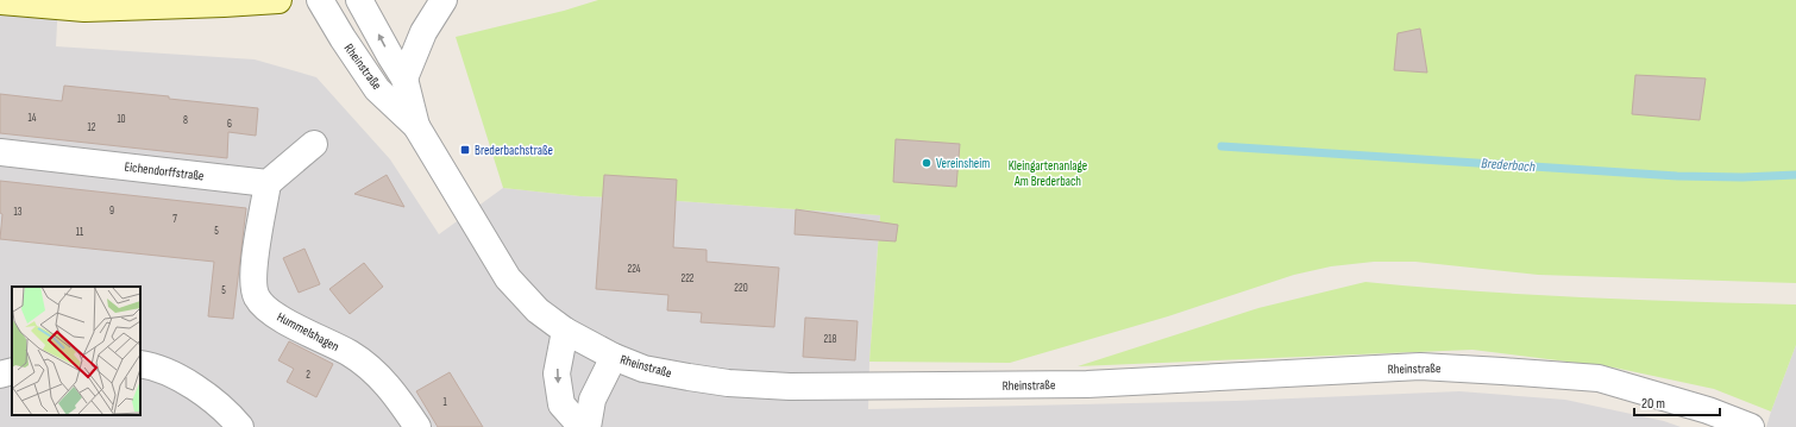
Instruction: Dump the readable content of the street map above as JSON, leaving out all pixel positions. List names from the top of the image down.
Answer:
{
  "streets": {
    "street": ["Rheinstraße", "Eichendorffstraße", "Hummelshagen"]
  },
  "crossings": [
    ["Eichendorffstraße", "Hummelshagen"]
  ],
  "water": ["Brederbach"],
  "parks": ["Kleingartenanlage Am Brederbach"],
  "places": {
    "transit": ["Brederbachstraße"],
    "other": ["Vereinsheim"]
  },
  "house_numbers": [
    "14",
    "10",
    "8",
    "6",
    "12",
    "9",
    "13",
    "7",
    "5",
    "11",
    "224",
    "222",
    "220",
    "5",
    "218",
    "2",
    "1"
  ],
  "scale_bar": "20 m"
}
